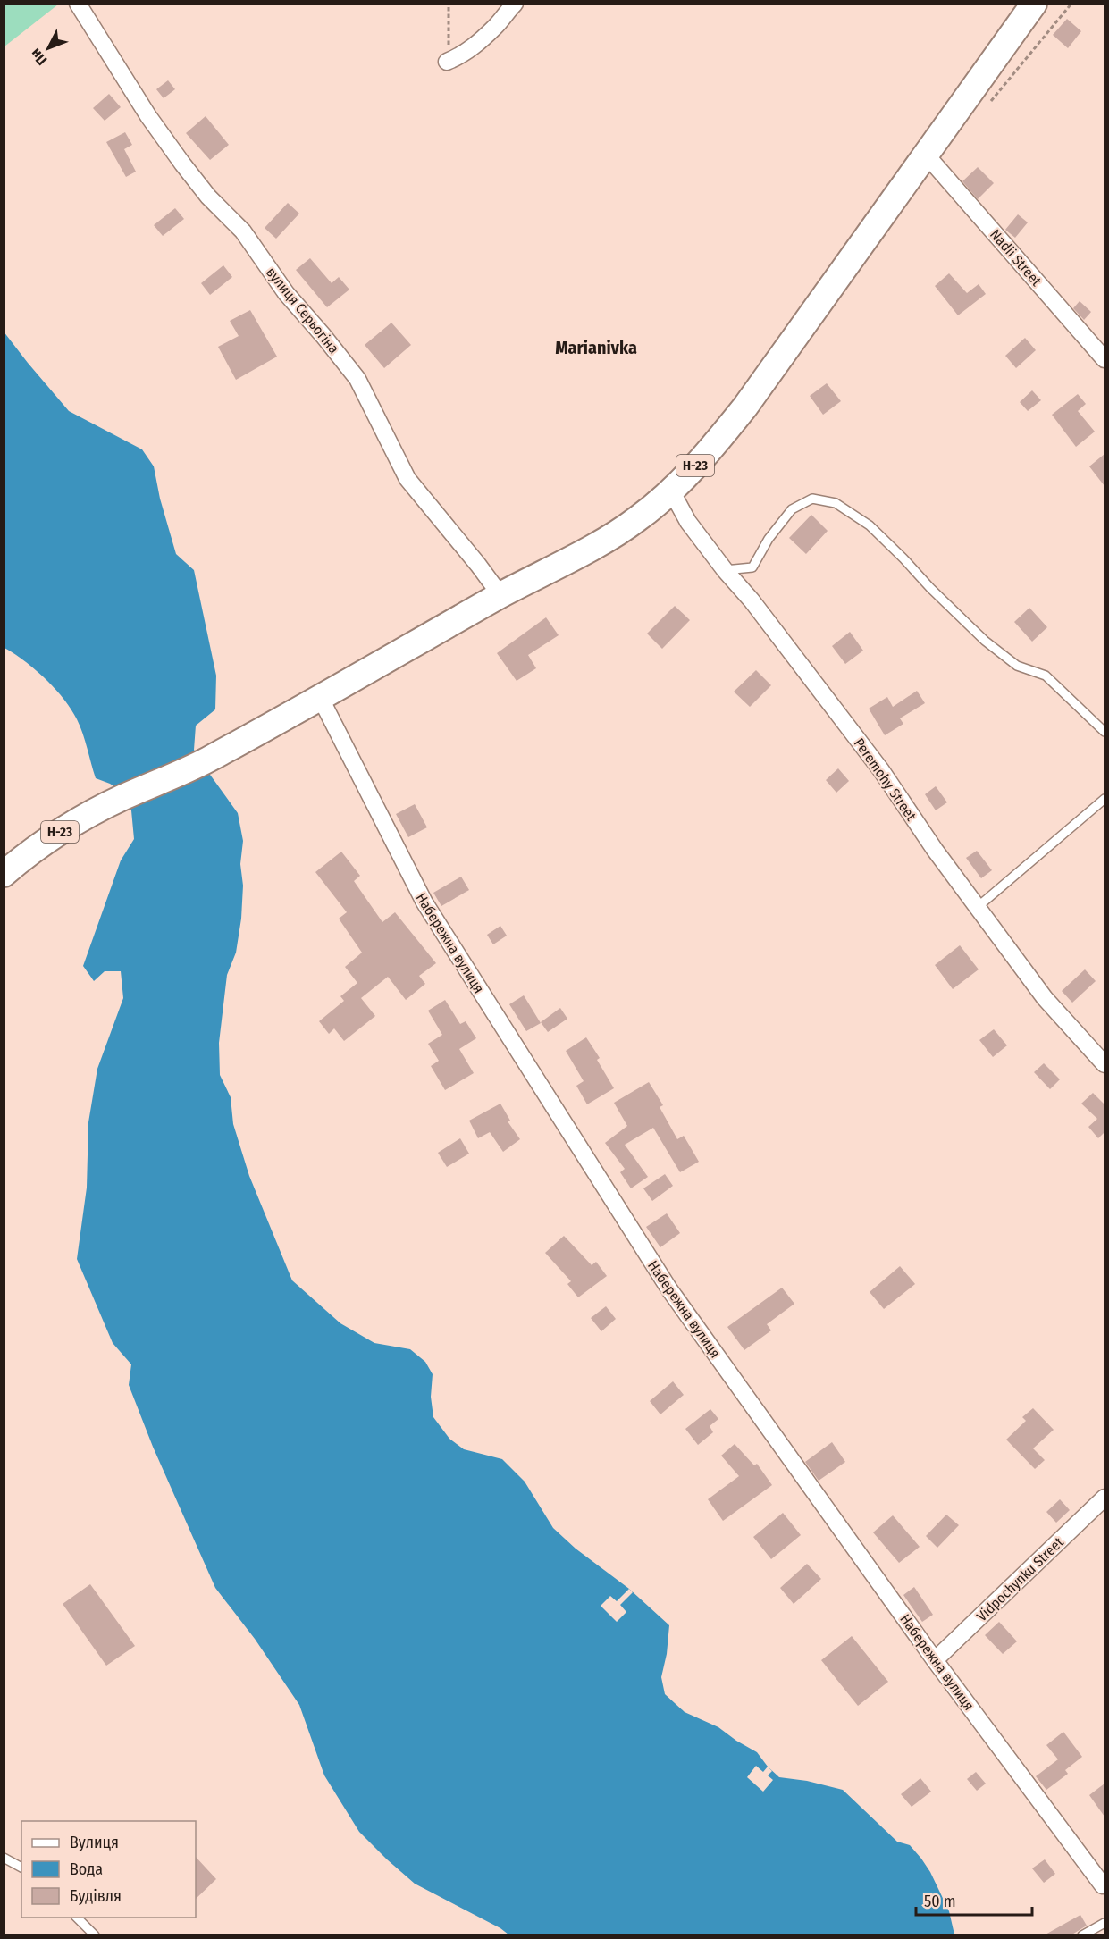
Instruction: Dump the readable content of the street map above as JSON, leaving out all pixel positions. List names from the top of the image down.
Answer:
{
  "streets": {
    "main road": ["Н-23"],
    "street": [
      "Nadii Street",
      "вулиця Серьогіна",
      "Peremohy Street",
      "Набережна вулиця",
      "Vidpochynku Street"
    ]
  },
  "crossings": [
    ["Nadii Street", "Н-23"],
    ["вулиця Серьогіна", "Н-23"],
    ["Н-23", "Peremohy Street"],
    ["Н-23", "Набережна вулиця"],
    ["Набережна вулиця", "Vidpochynku Street"]
  ],
  "districts": ["Marianivka"],
  "legend": ["Вулиця", "Вода", "Будівля"],
  "scale_bar": "50 m",
  "north": "bottom left"
}
